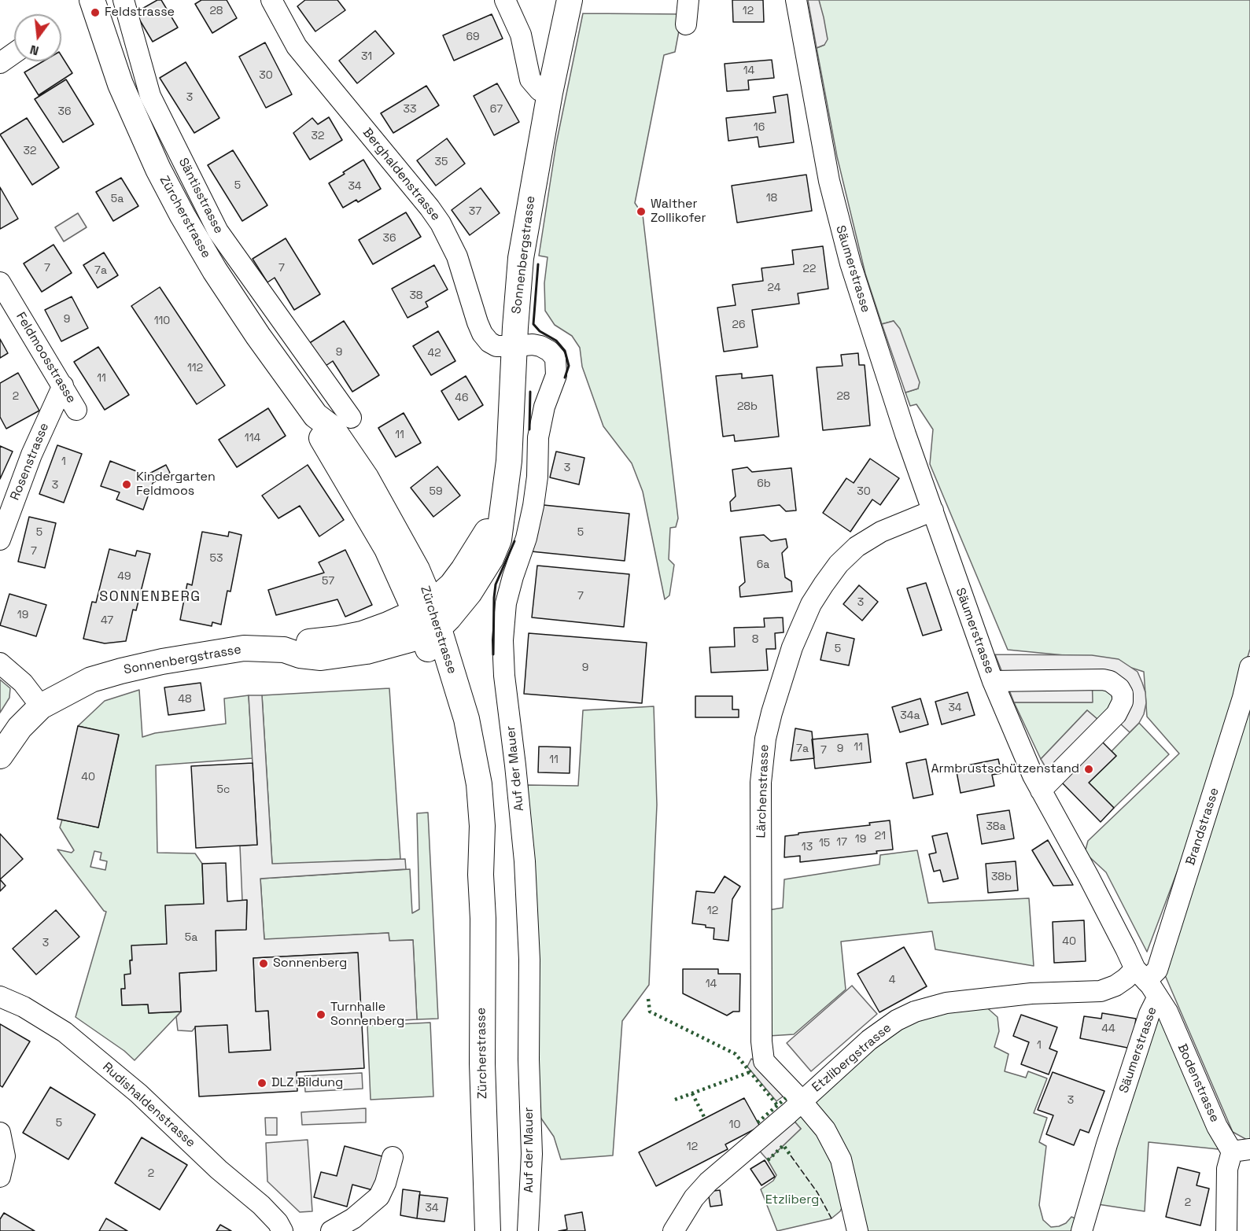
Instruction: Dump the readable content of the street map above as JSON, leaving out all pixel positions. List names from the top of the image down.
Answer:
{
  "streets": {
    "main road": ["Zürcherstrasse", "Sonnenbergstrasse"],
    "street": [
      "Berghaldenstrasse",
      "Säntisstrasse",
      "Säumerstrasse",
      "Feldmoosstrasse",
      "Rosenstrasse",
      "Auf der Mauer",
      "Lärchenstrasse",
      "Brandstrasse",
      "Etzlibergstrasse",
      "Bodenstrasse",
      "Rudishaldenstrasse"
    ]
  },
  "crossings": [
    ["Berghaldenstrasse", "Sonnenbergstrasse"],
    ["Berghaldenstrasse", "Auf der Mauer"],
    ["Zürcherstrasse", "Sonnenbergstrasse"],
    ["Sonnenbergstrasse", "Auf der Mauer"],
    ["Säumerstrasse", "Lärchenstrasse"],
    ["Säumerstrasse", "Brandstrasse"],
    ["Säumerstrasse", "Etzlibergstrasse"],
    ["Säumerstrasse", "Bodenstrasse"],
    ["Feldmoosstrasse", "Rosenstrasse"],
    ["Lärchenstrasse", "Etzlibergstrasse"],
    ["Brandstrasse", "Etzlibergstrasse"]
  ],
  "districts": ["SONNENBERG"],
  "parks": ["Etzliberg"],
  "places": [
    "Feldstrasse",
    "Walther Zollikofer",
    "Kindergarten Feldmoos",
    "Armbrustschützenstand",
    "Sonnenberg",
    "Turnhalle Sonnenberg",
    "DLZ Bildung"
  ],
  "house_numbers": [
    "28",
    "12",
    "69",
    "31",
    "14",
    "30",
    "3",
    "33",
    "67",
    "36",
    "16",
    "32",
    "32",
    "35",
    "5",
    "34",
    "18",
    "5a",
    "37",
    "36",
    "7",
    "7",
    "22",
    "7a",
    "24",
    "38",
    "9",
    "110",
    "26",
    "9",
    "42",
    "112",
    "11",
    "2",
    "28",
    "46",
    "28b",
    "11",
    "114",
    "1",
    "3",
    "6b",
    "3",
    "59",
    "30",
    "5",
    "5",
    "7",
    "53",
    "6a",
    "49",
    "57",
    "7",
    "3",
    "19",
    "47",
    "8",
    "5",
    "9",
    "48",
    "34",
    "34a",
    "11",
    "7a",
    "9",
    "7",
    "11",
    "40",
    "5c",
    "38a",
    "21",
    "19",
    "17",
    "15",
    "13",
    "38b",
    "12",
    "5a",
    "40",
    "3",
    "4",
    "14",
    "44",
    "1",
    "3",
    "5",
    "10",
    "12",
    "2",
    "2",
    "34"
  ],
  "north": "bottom"
}
